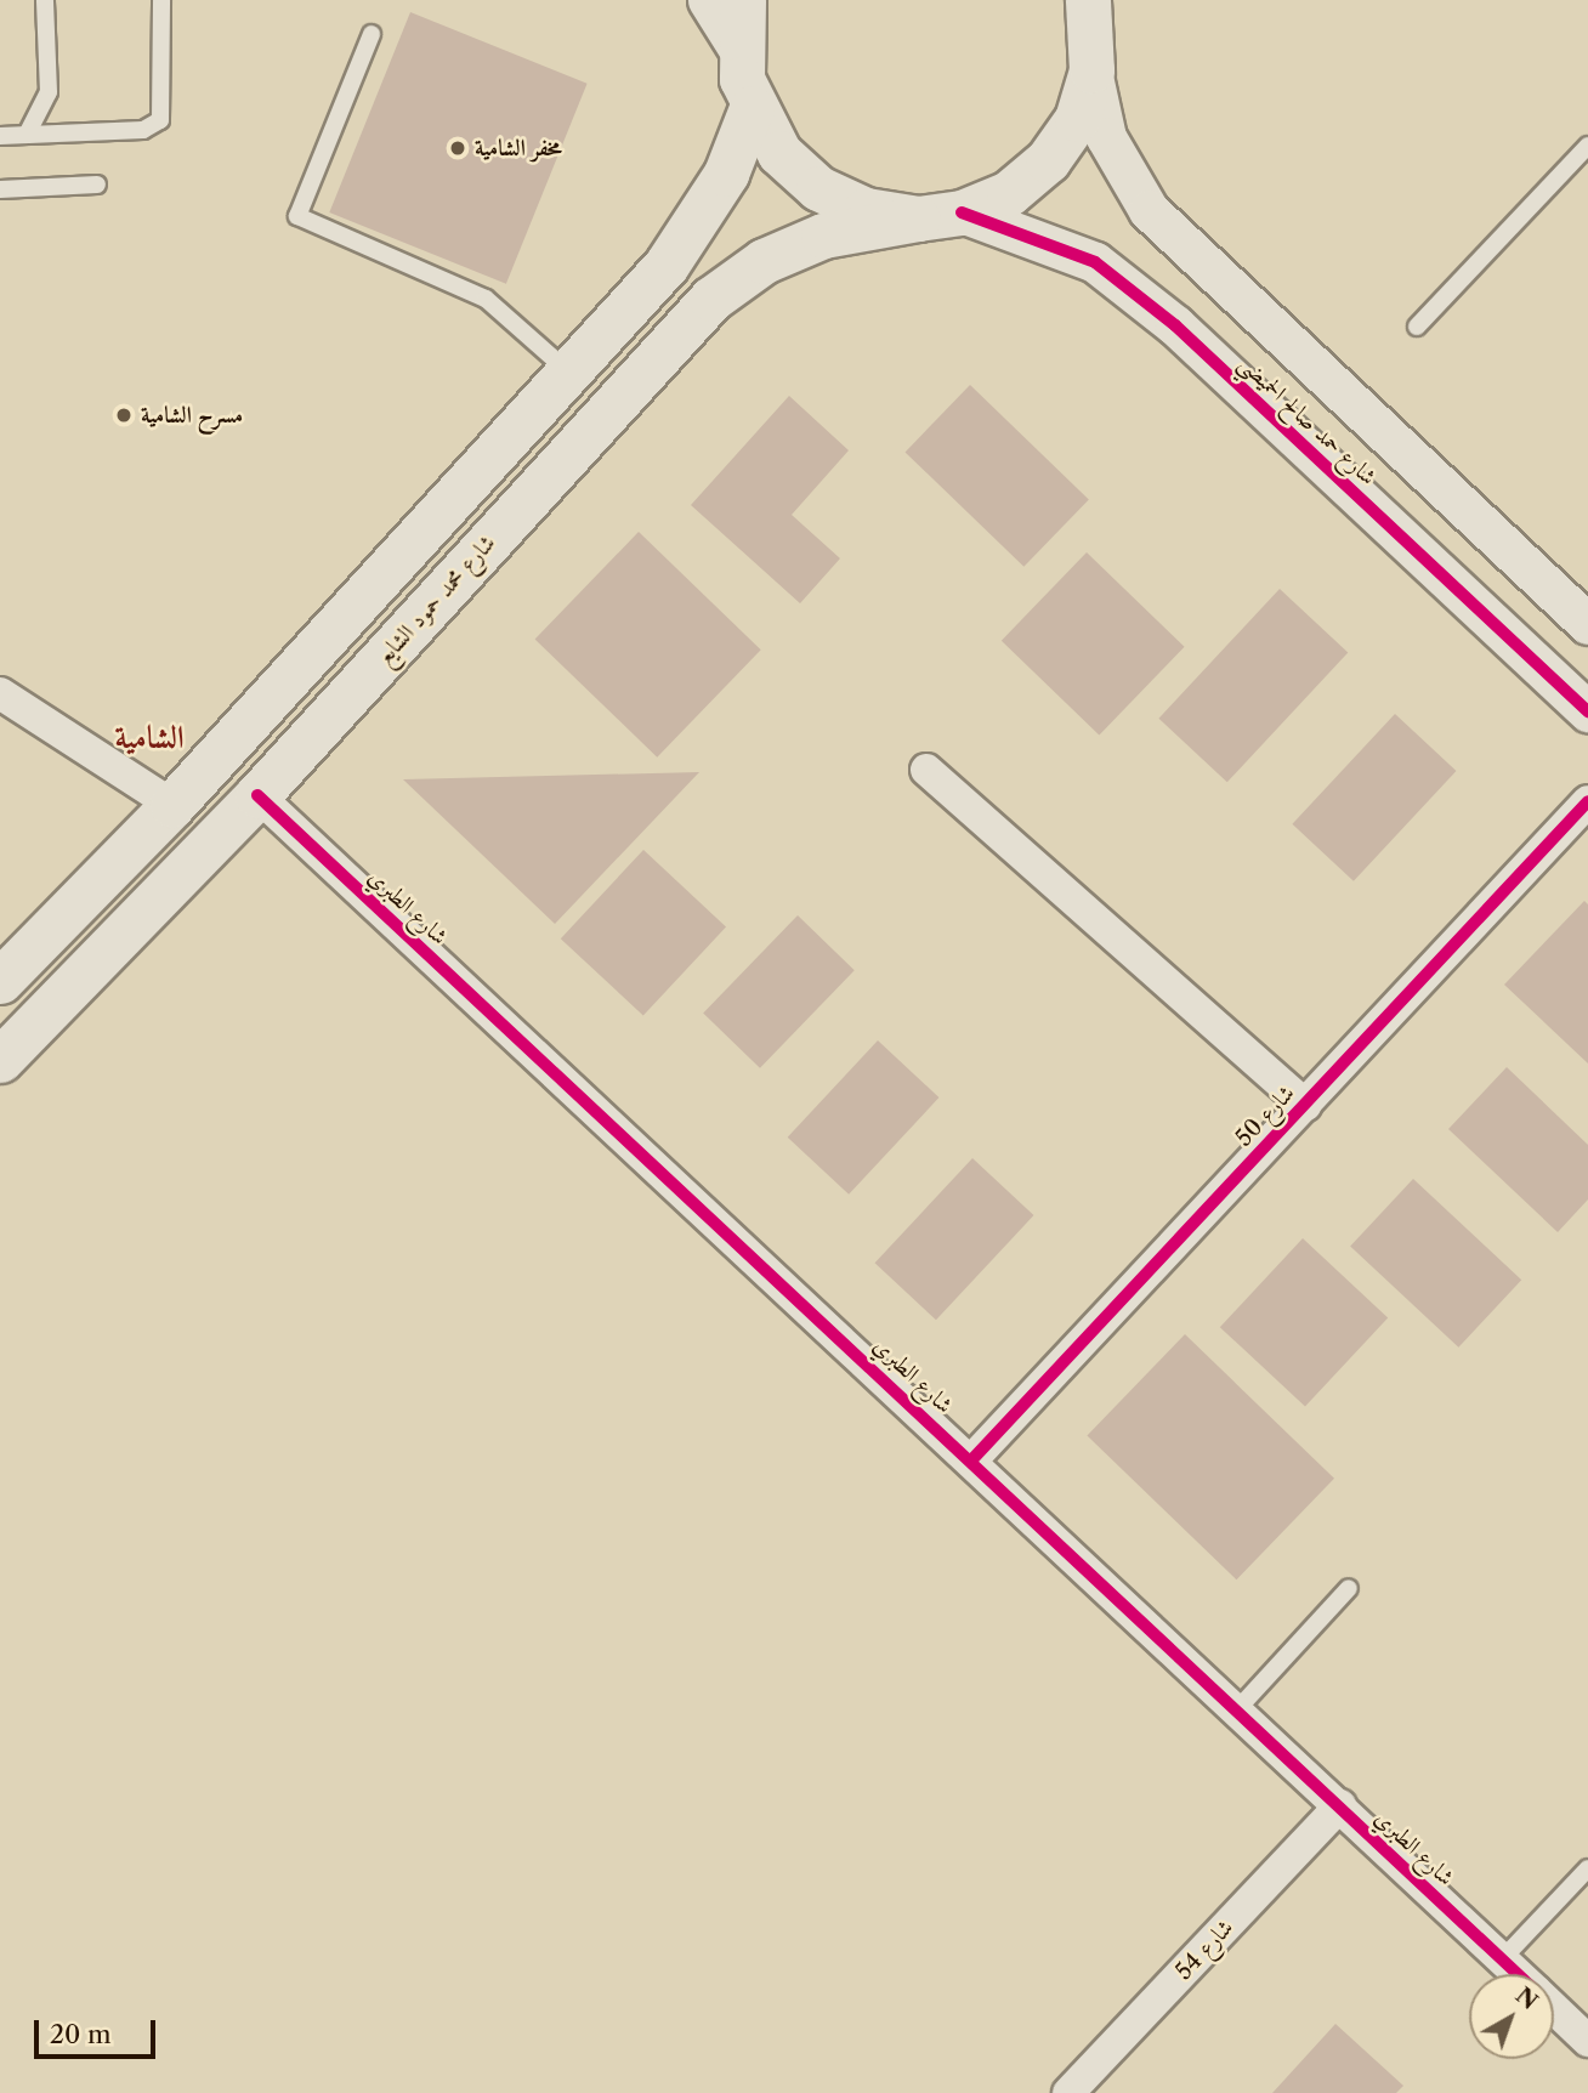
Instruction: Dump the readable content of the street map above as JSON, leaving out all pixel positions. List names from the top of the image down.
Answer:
{
  "streets": {
    "main road": ["شارع محمد حمود الشايع"],
    "street": [
      "شارع حمد صالح الحميضي",
      "شارع الطبري",
      "شارع 50",
      "شارع 54"
    ]
  },
  "crossings": [
    ["شارع محمد حمود الشايع", "شارع الطبري"],
    ["شارع الطبري", "شارع 50"],
    ["شارع الطبري", "شارع 54"]
  ],
  "districts": ["الشامية"],
  "places": ["مخفر الشامية", "مسرح الشامية"],
  "scale_bar": "20 m",
  "north": "top right"
}
